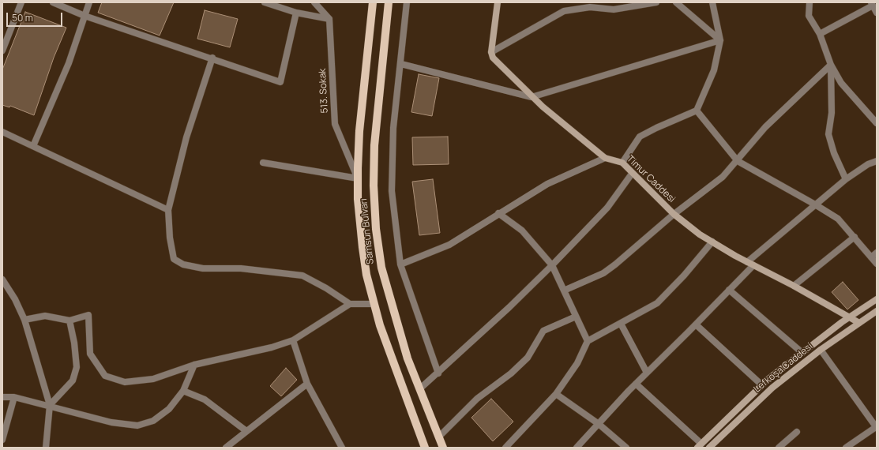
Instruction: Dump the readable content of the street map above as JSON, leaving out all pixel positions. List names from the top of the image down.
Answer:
{
  "streets": {
    "main road": ["Samsun Bulvarı"],
    "street": ["513. Sokak", "Timur Caddesi", "Lefkoşa Caddesi"]
  },
  "crossings": [
    ["Timur Caddesi", "Lefkoşa Caddesi"]
  ],
  "scale_bar": "50 m"
}
